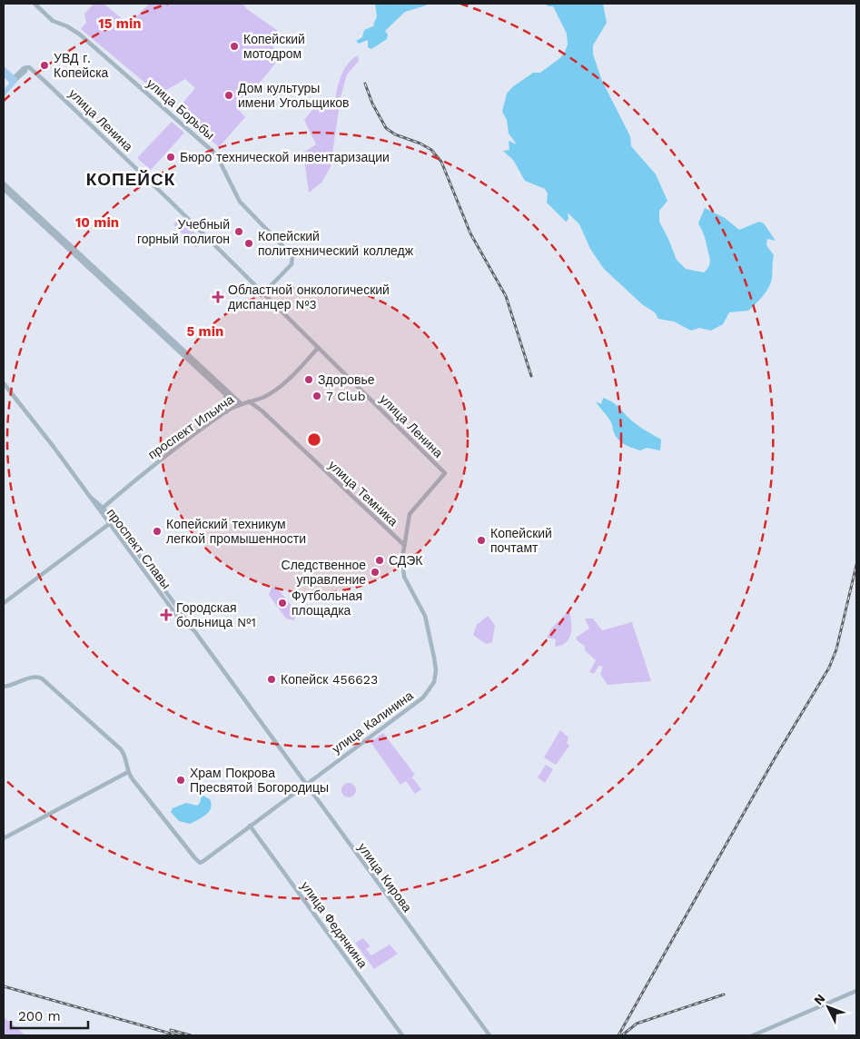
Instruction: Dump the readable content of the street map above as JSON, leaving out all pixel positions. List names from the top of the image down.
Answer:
{
  "streets": {
    "street": [
      "улица Борьбы",
      "улица Ленина",
      "проспект Ильича",
      "улица Темника",
      "проспект Славы",
      "улица Калинина",
      "улица Кирова",
      "улица Федячкина"
    ]
  },
  "crossings": [
    ["улица Борьбы", "улица Ленина"],
    ["улица Ленина", "проспект Ильича"],
    ["улица Ленина", "улица Калинина"],
    ["проспект Ильича", "улица Темника"],
    ["проспект Ильича", "проспект Славы"],
    ["улица Темника", "улица Калинина"],
    ["проспект Славы", "улица Кирова"],
    ["улица Калинина", "улица Кирова"],
    ["улица Калинина", "улица Федячкина"]
  ],
  "districts": ["КОПЕЙСК"],
  "places": {
    "other": [
      "Копейский мотодром",
      "УВД г. Копейска",
      "Дом культуры имени Угольщиков",
      "Бюро технической инвентаризации",
      "Учебный горный полигон",
      "Копейский политехнический колледж",
      "Здоровье",
      "7 Club",
      "Копейский техникум легкой промышенности",
      "Копейский почтамт",
      "СДЭК",
      "Следственное управление",
      "Футбольная площадка",
      "Копейск 456623",
      "Храм Покрова Пресвятой Богородицы"
    ],
    "health": ["Областной онкологический диспанцер №3", "Городская больница №1"]
  },
  "scale_bar": "200 m",
  "north": "top left",
  "rings": ["15 min", "10 min", "5 min"]
}
